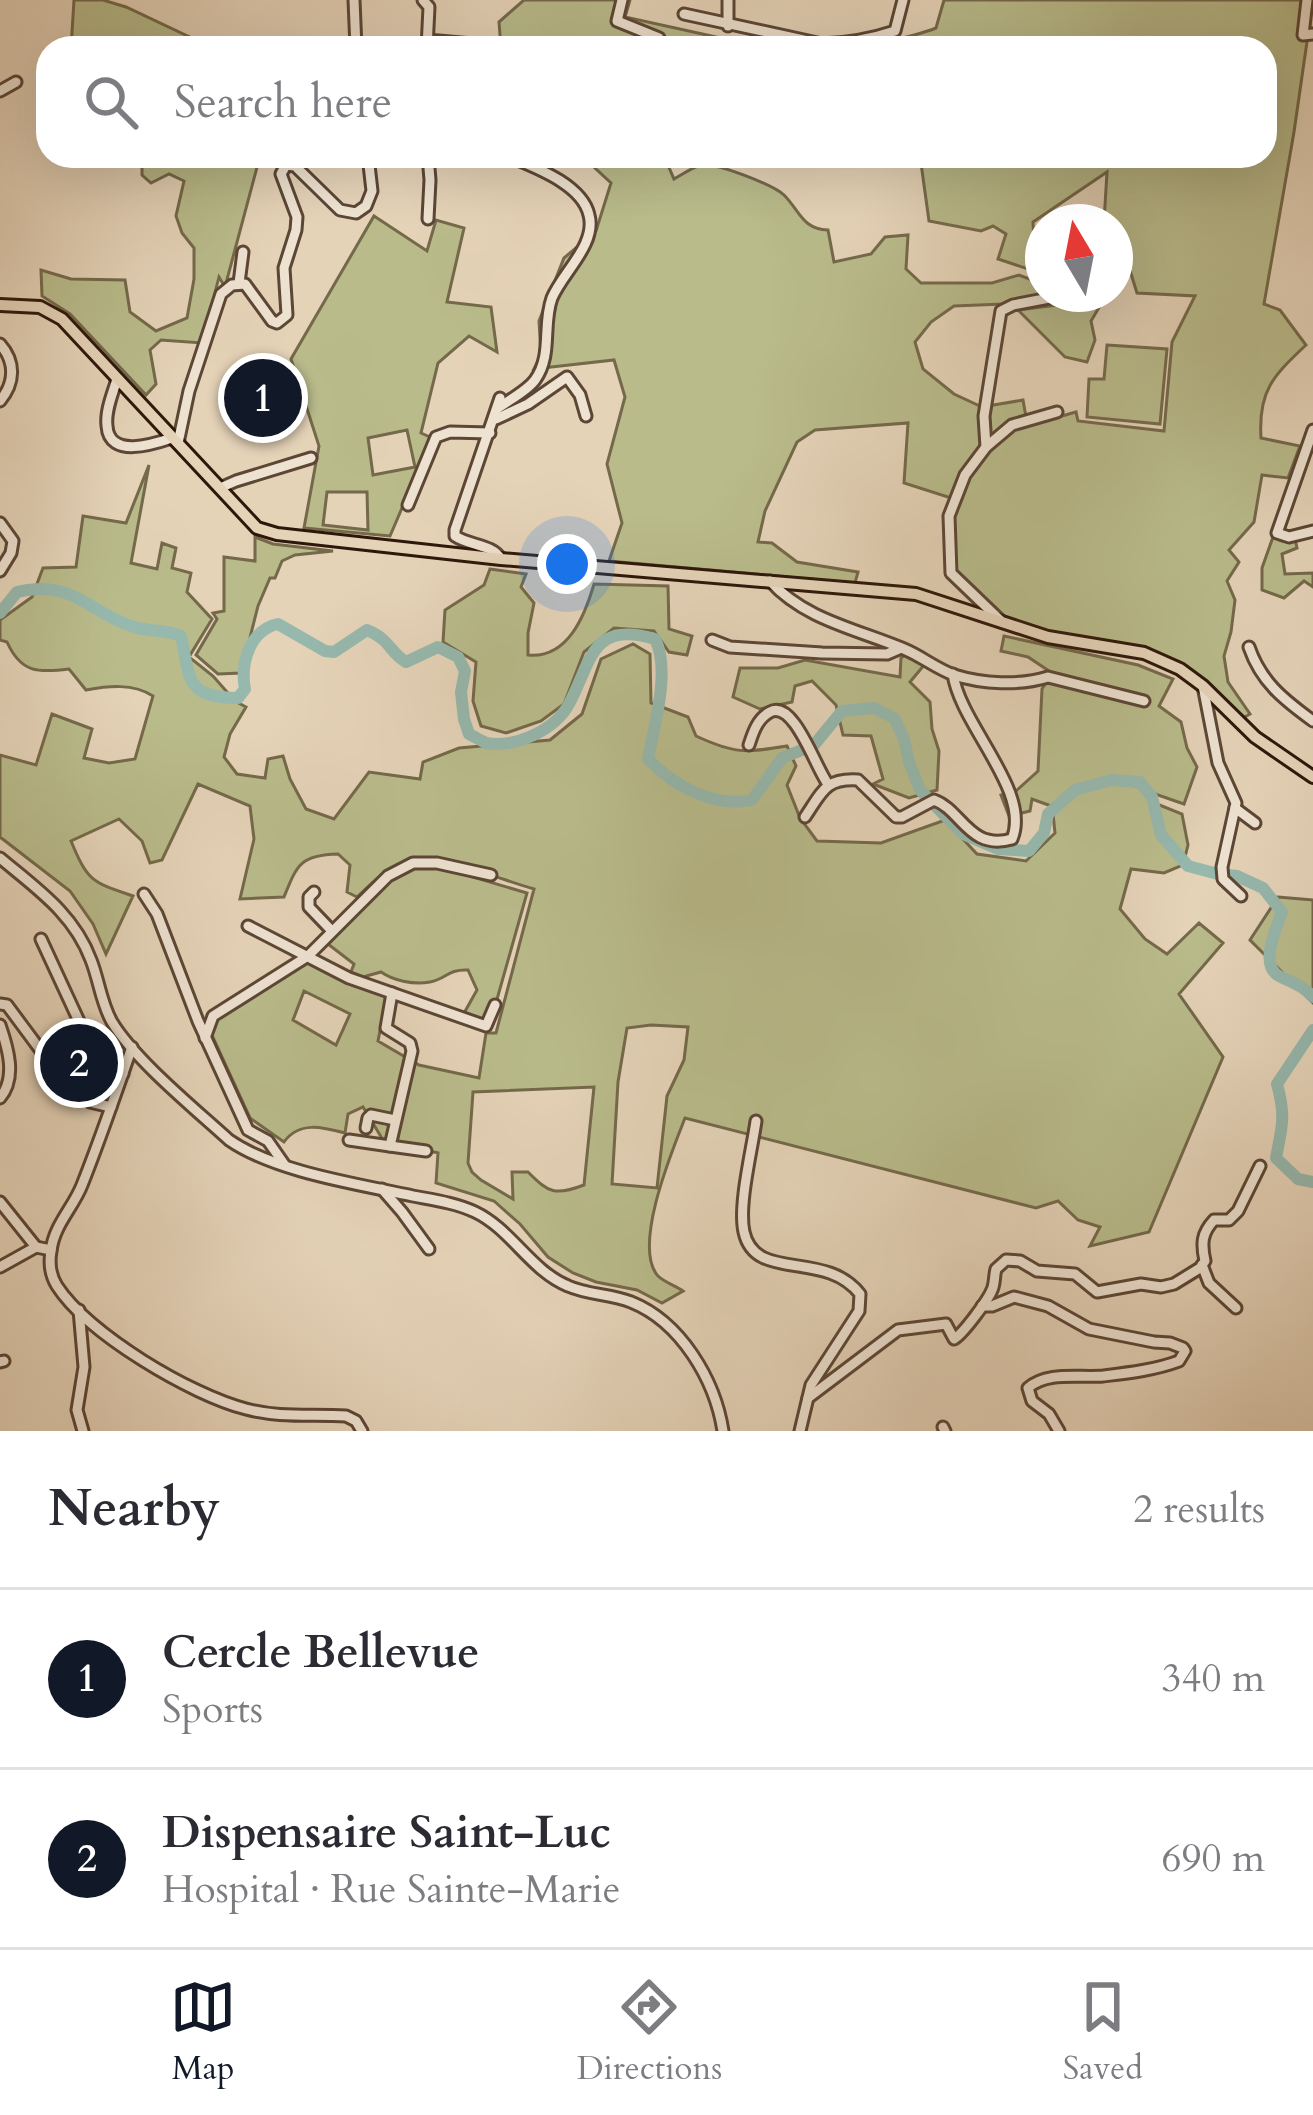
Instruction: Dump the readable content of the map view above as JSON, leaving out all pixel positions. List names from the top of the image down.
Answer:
{
  "north": "top",
  "page": {
    "search": "Search here",
    "pins": ["1", "2"],
    "heading": ["Nearby", "2 results"],
    "list": [
      {
        "mark": "1",
        "name": "Cercle Bellevue",
        "note": "Sports",
        "value": "340 m"
      },
      {
        "mark": "2",
        "name": "Dispensaire Saint-Luc",
        "note": "Hospital · Rue Sainte-Marie",
        "value": "690 m"
      }
    ],
    "nav": ["Map", "Directions", "Saved"]
  }
}
